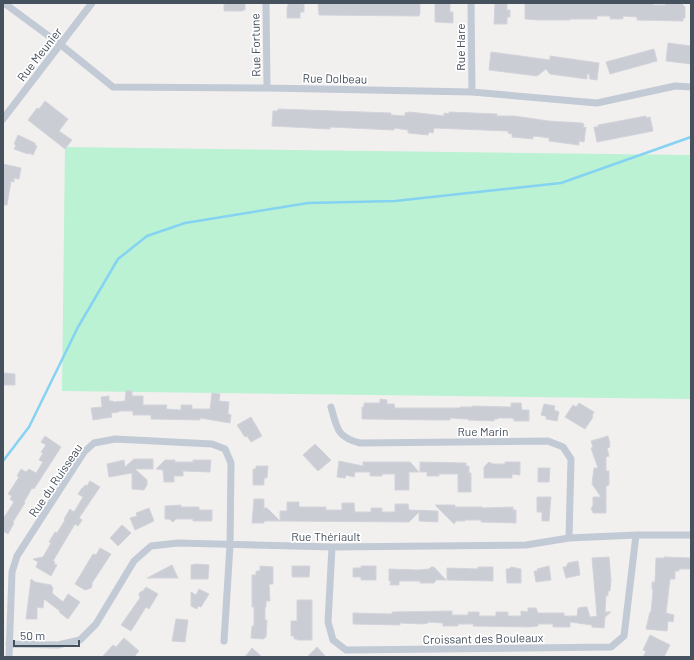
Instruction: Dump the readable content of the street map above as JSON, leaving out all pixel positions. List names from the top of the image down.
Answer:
{
  "streets": {
    "street": [
      "Rue Fortune",
      "Rue Hare",
      "Rue Meunier",
      "Rue Dolbeau",
      "Rue Marin",
      "Rue du Ruisseau",
      "Rue Thériault",
      "Croissant des Bouleaux"
    ]
  },
  "crossings": [
    ["Rue Fortune", "Rue Dolbeau"],
    ["Rue Hare", "Rue Dolbeau"],
    ["Rue Meunier", "Rue Dolbeau"],
    ["Rue Marin", "Rue Thériault"],
    ["Rue du Ruisseau", "Rue Thériault"],
    ["Rue Thériault", "Croissant des Bouleaux"]
  ],
  "scale_bar": "50 m"
}
